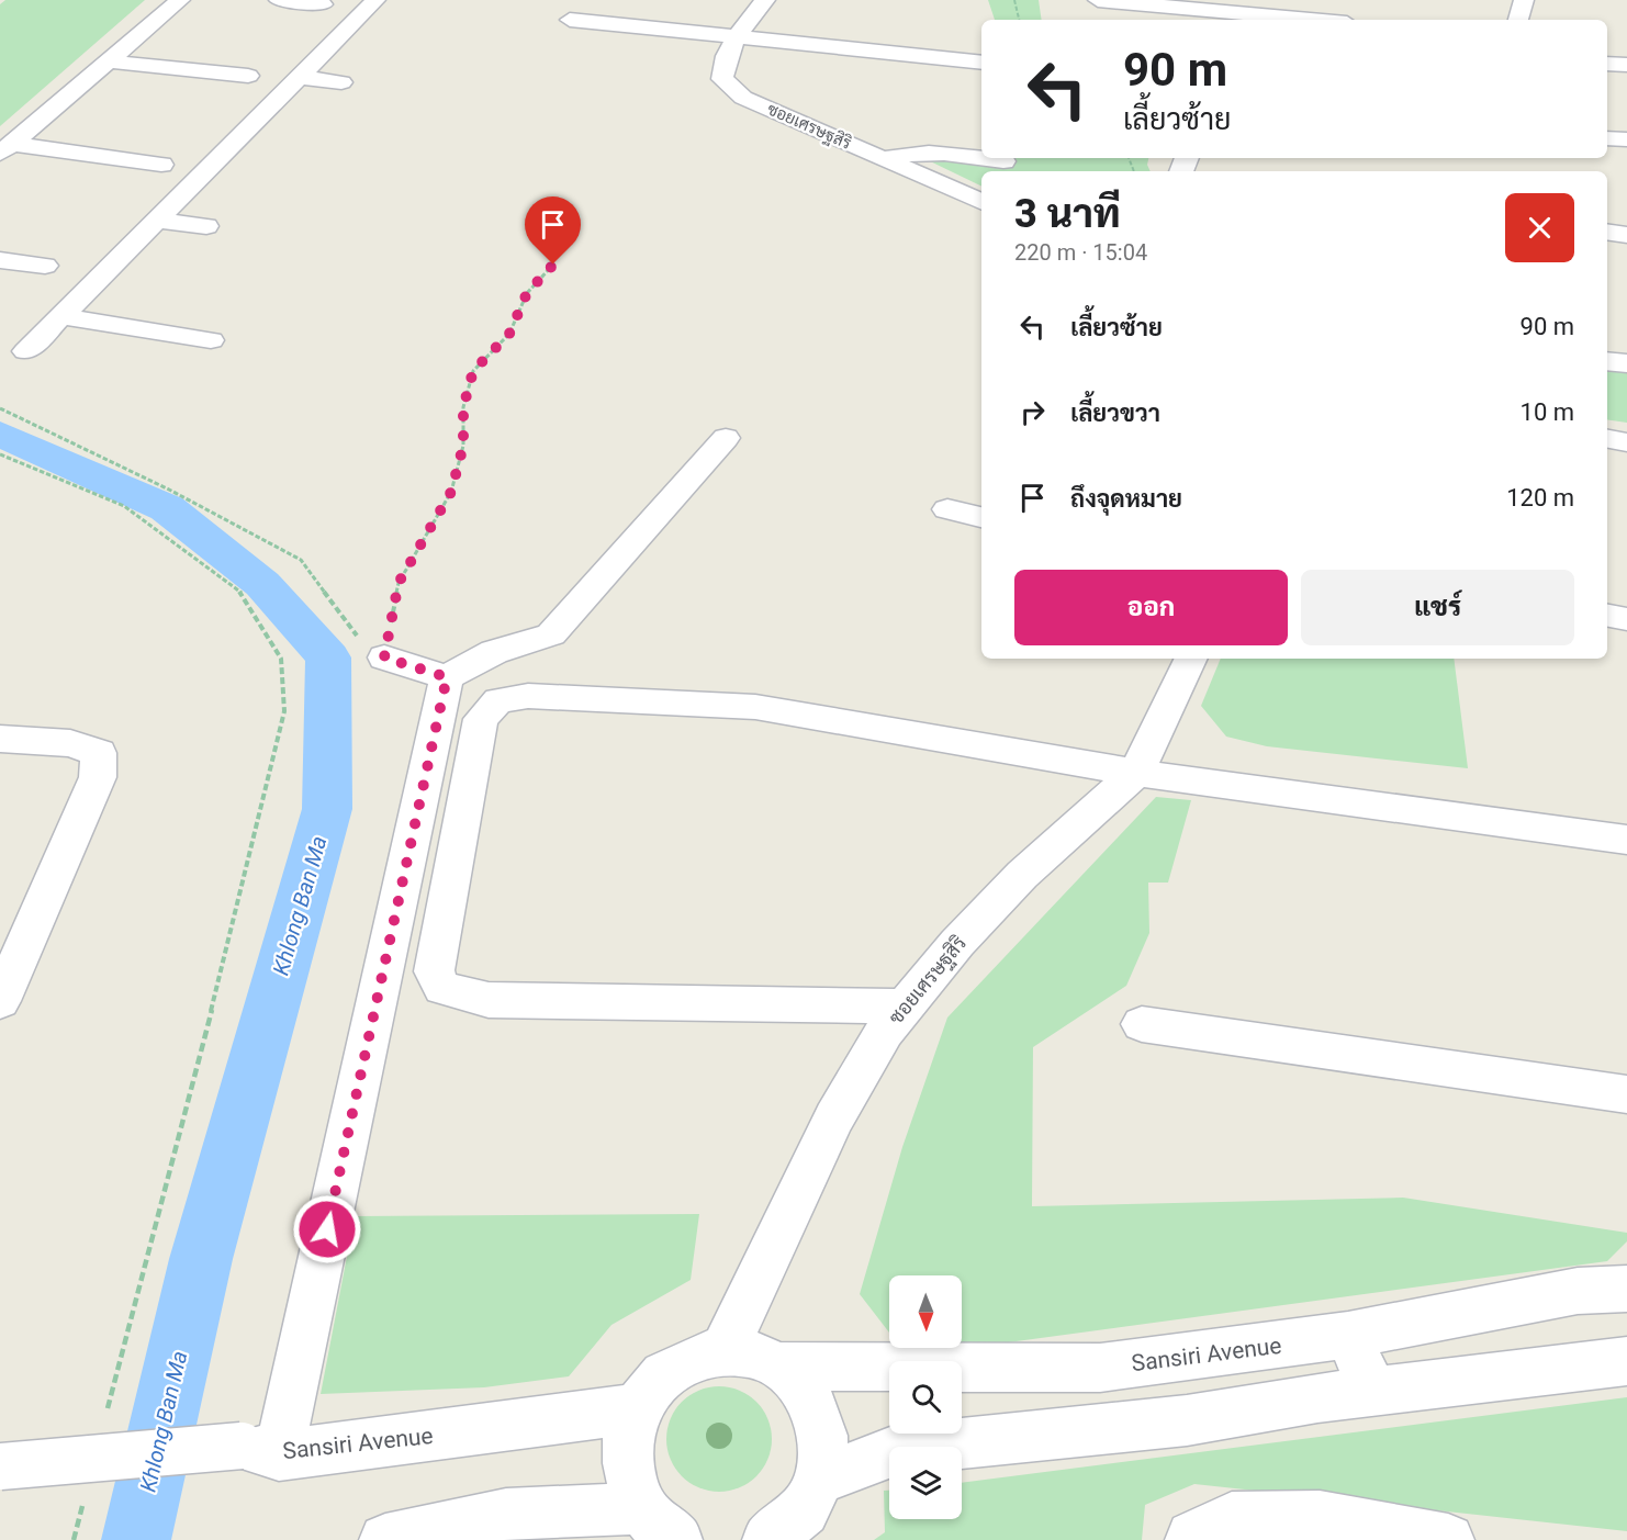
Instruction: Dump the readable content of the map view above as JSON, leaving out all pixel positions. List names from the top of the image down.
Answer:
{
  "streets": {
    "street": ["ซอยเศรษฐสิริ", "Sansiri Avenue"]
  },
  "water": ["Khlong Ban Ma"],
  "north": "bottom",
  "page": {
    "turn": ["90 m", "เลี้ยวซ้าย"],
    "heading": ["3 นาที", "220 m · 15:04"],
    "list": [
      {
        "name": "เลี้ยวซ้าย",
        "value": "90 m"
      },
      {
        "name": "เลี้ยวขวา",
        "value": "10 m"
      },
      {
        "name": "ถึงจุดหมาย",
        "value": "120 m"
      }
    ],
    "buttons": ["ออก", "แชร์"]
  }
}
